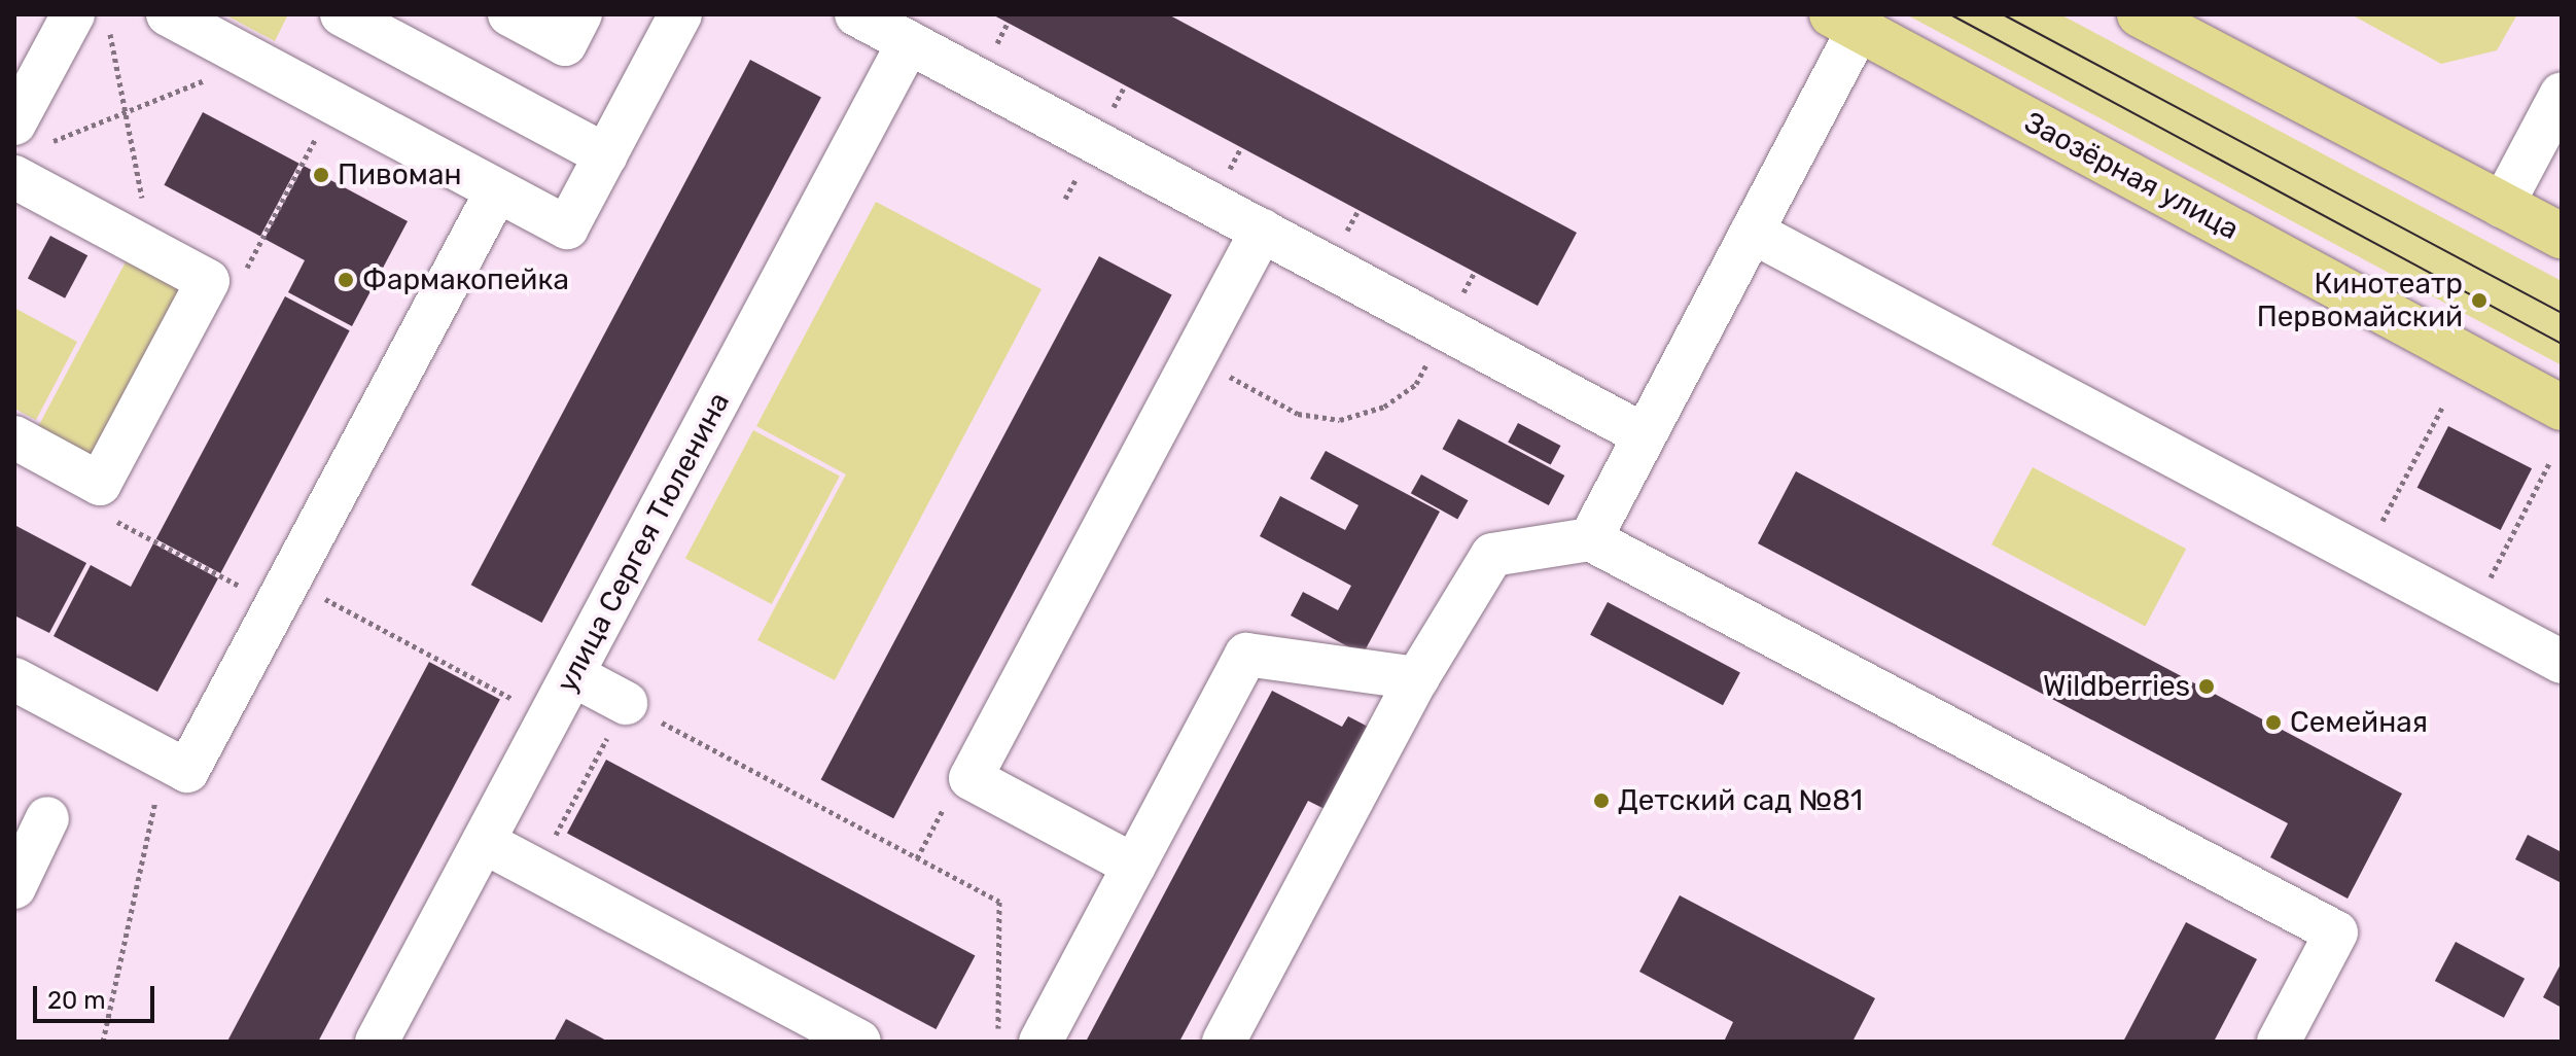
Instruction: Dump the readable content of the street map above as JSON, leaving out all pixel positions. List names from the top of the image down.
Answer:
{
  "streets": {
    "main road": ["Заозёрная улица"],
    "street": ["улица Сергея Тюленина"]
  },
  "places": [
    "Пивоман",
    "Фармакопейка",
    "Кинотеатр Первомайский",
    "Wildberries",
    "Семейная",
    "Детский сад №81"
  ],
  "scale_bar": "20 m"
}
